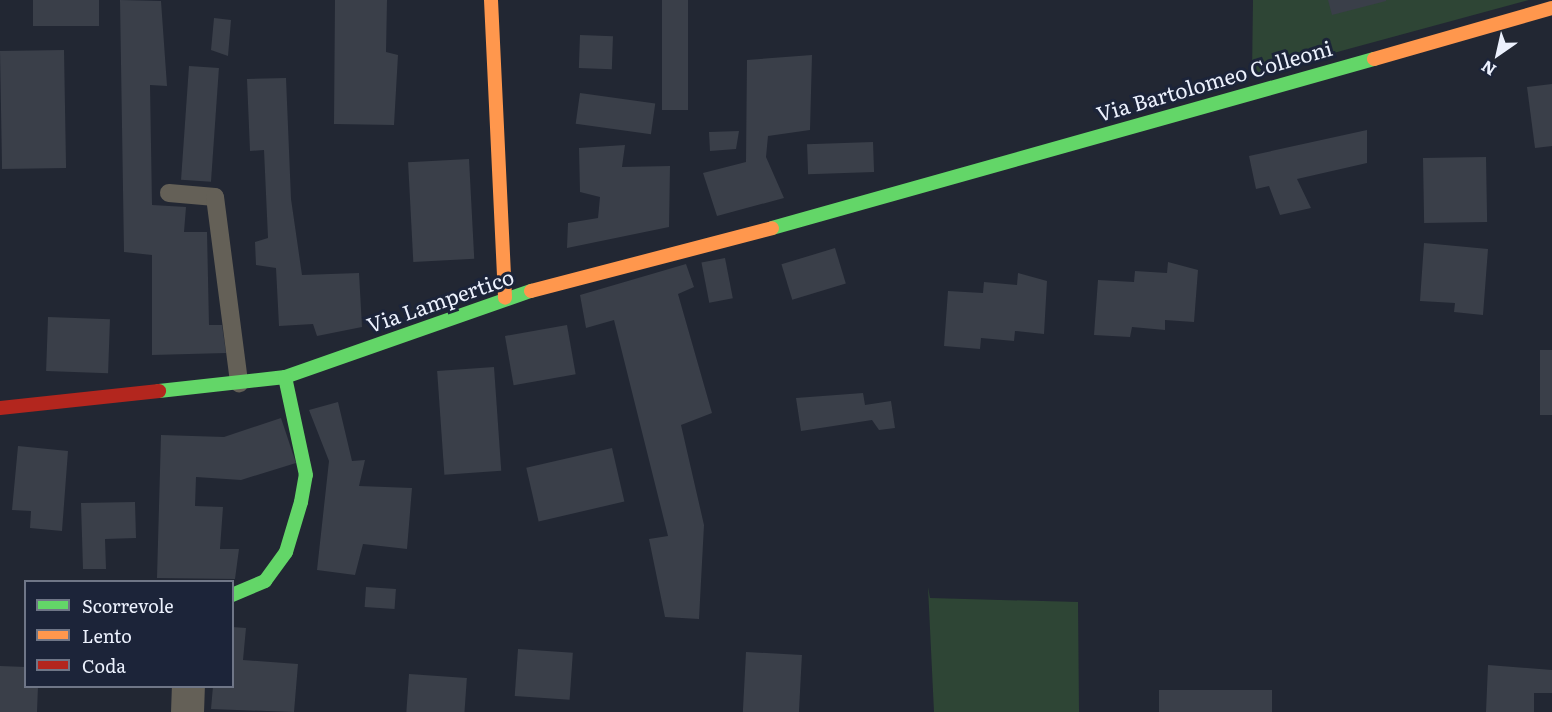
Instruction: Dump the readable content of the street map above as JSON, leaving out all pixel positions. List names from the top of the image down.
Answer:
{
  "streets": {
    "street": ["Via Bartolomeo Colleoni", "Via Lampertico"]
  },
  "crossings": [
    ["Via Bartolomeo Colleoni", "Via Lampertico"]
  ],
  "legend": ["Scorrevole", "Lento", "Coda"],
  "north": "bottom left"
}
